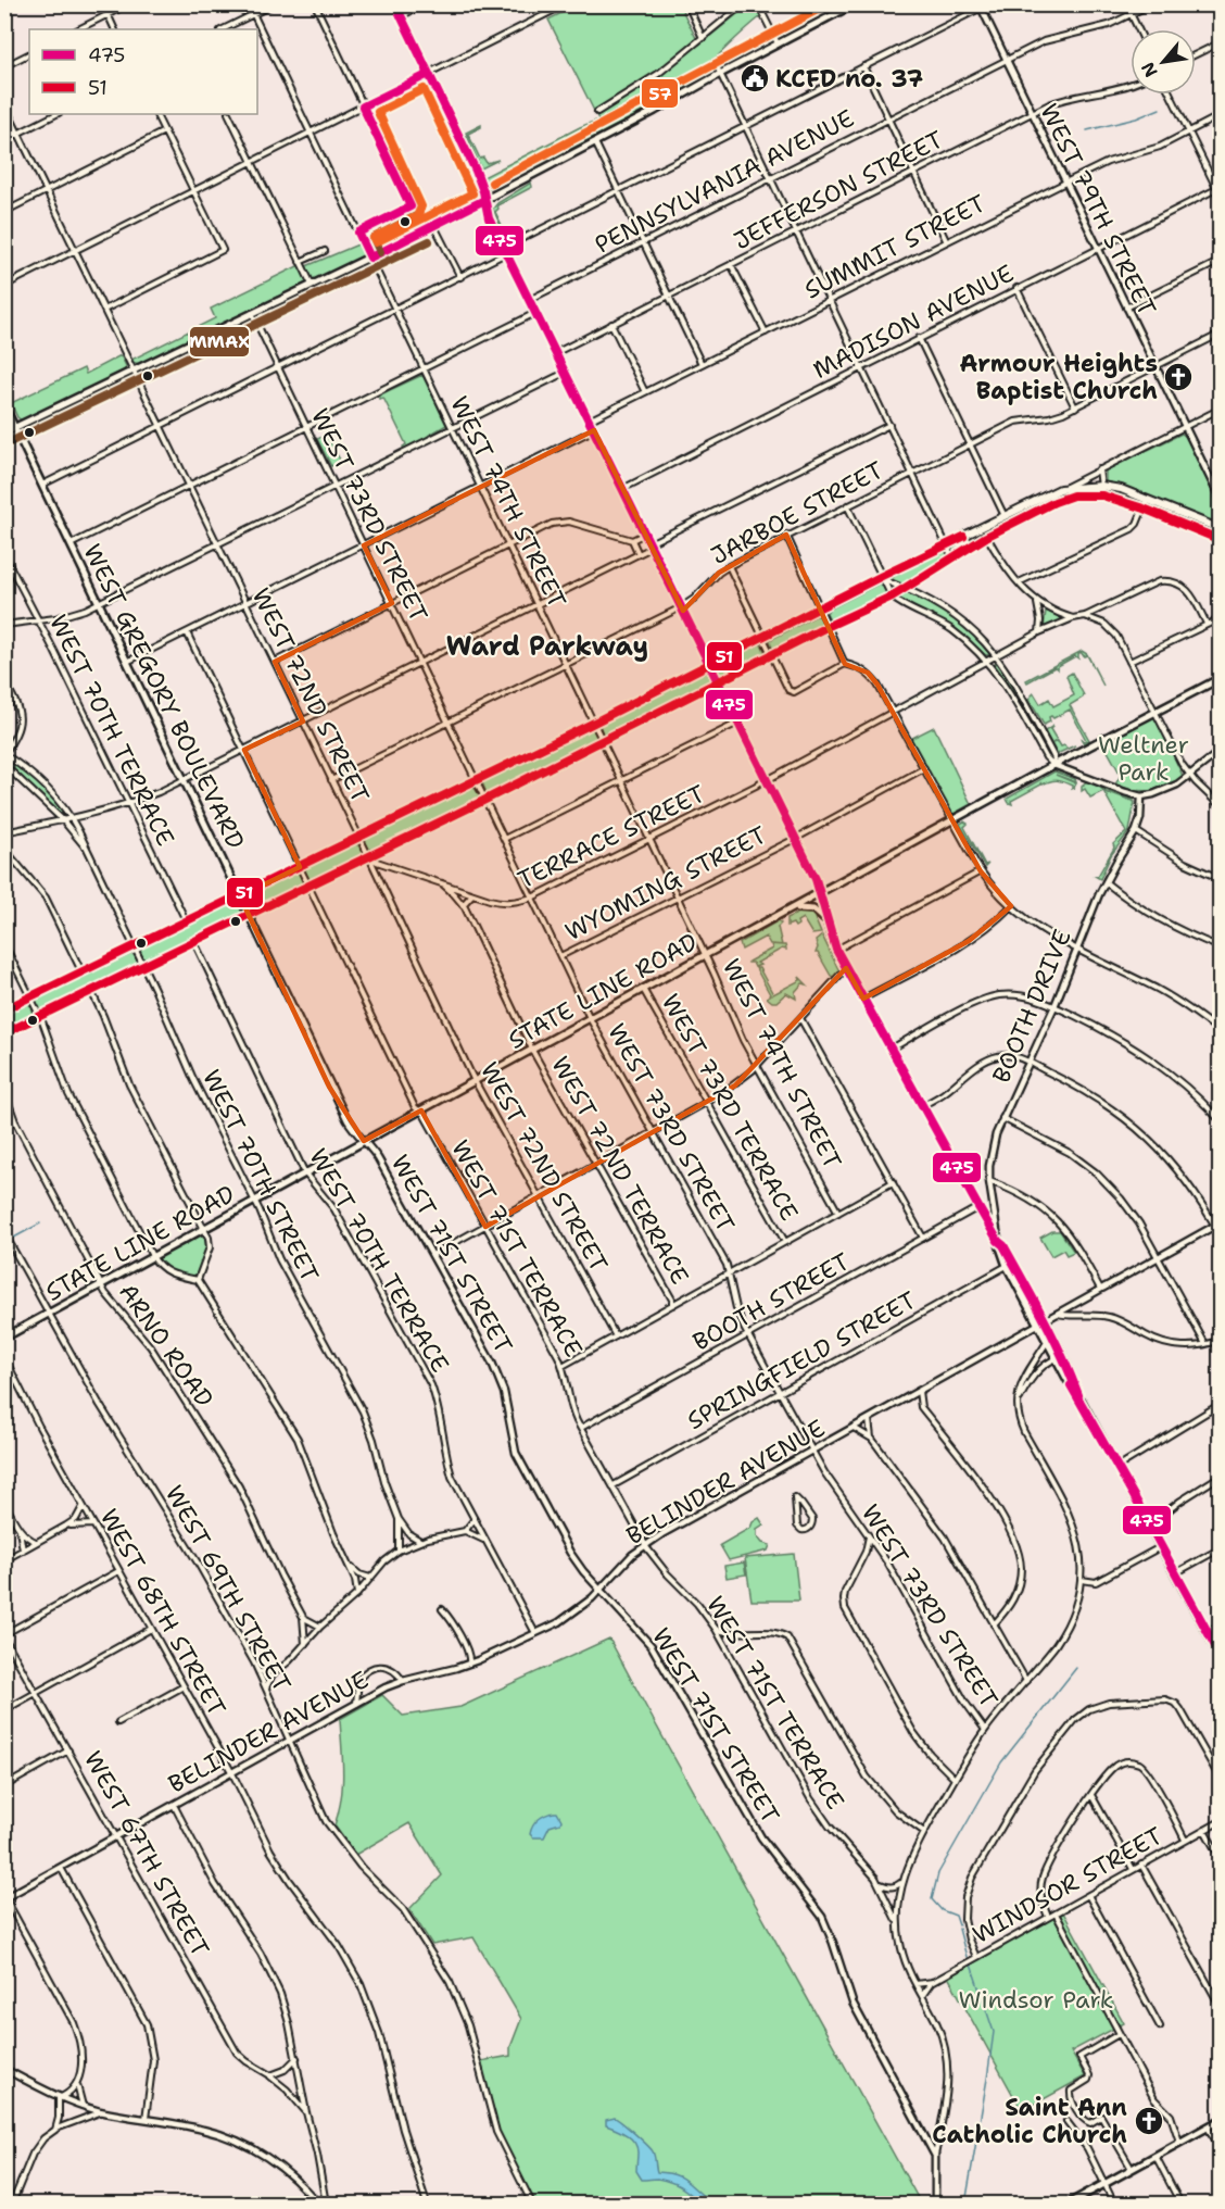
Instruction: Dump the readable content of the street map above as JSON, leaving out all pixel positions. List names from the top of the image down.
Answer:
{
  "streets": {
    "main road": ["WEST GREGORY BOULEVARD", "STATE LINE ROAD"],
    "street": [
      "PENNSYLVANIA AVENUE",
      "JEFFERSON STREET",
      "WEST 79TH STREET",
      "SUMMIT STREET",
      "MADISON AVENUE",
      "WEST 74TH STREET",
      "JARBOE STREET",
      "WEST 73RD STREET",
      "WEST 72ND STREET",
      "WEST 70TH TERRACE",
      "TERRACE STREET",
      "WYOMING STREET",
      "BOOTH DRIVE",
      "WEST 73RD TERRACE",
      "WEST 72ND TERRACE",
      "WEST 70TH STREET",
      "WEST 71ST TERRACE",
      "WEST 71ST STREET",
      "BOOTH STREET",
      "ARNO ROAD",
      "SPRINGFIELD STREET",
      "BELINDER AVENUE",
      "WEST 69TH STREET",
      "WEST 68TH STREET",
      "WEST 67TH STREET",
      "WINDSOR STREET"
    ]
  },
  "crossings": [
    ["PENNSYLVANIA AVENUE", "WEST 79TH STREET"],
    ["JEFFERSON STREET", "WEST 79TH STREET"],
    ["WEST 79TH STREET", "SUMMIT STREET"],
    ["WEST 79TH STREET", "MADISON AVENUE"],
    ["WEST 79TH STREET", "JARBOE STREET"],
    ["WEST 74TH STREET", "JARBOE STREET"],
    ["WEST 74TH STREET", "TERRACE STREET"],
    ["WEST 74TH STREET", "WYOMING STREET"],
    ["WEST 74TH STREET", "STATE LINE ROAD"],
    ["JARBOE STREET", "WEST 73RD STREET"],
    ["JARBOE STREET", "WEST 72ND STREET"],
    ["WEST 73RD STREET", "TERRACE STREET"],
    ["WEST 73RD STREET", "WYOMING STREET"],
    ["WEST 73RD STREET", "STATE LINE ROAD"],
    ["WEST 73RD STREET", "BOOTH STREET"],
    ["WEST 73RD STREET", "SPRINGFIELD STREET"],
    ["WEST 73RD STREET", "BELINDER AVENUE"],
    ["WEST 72ND STREET", "TERRACE STREET"],
    ["WEST 72ND STREET", "STATE LINE ROAD"],
    ["WEST GREGORY BOULEVARD", "STATE LINE ROAD"],
    ["WEST GREGORY BOULEVARD", "WEST 71ST STREET"],
    ["WEST 70TH TERRACE", "STATE LINE ROAD"],
    ["WEST 70TH TERRACE", "BELINDER AVENUE"],
    ["TERRACE STREET", "WEST 72ND TERRACE"],
    ["STATE LINE ROAD", "WEST 73RD TERRACE"],
    ["STATE LINE ROAD", "WEST 72ND TERRACE"],
    ["STATE LINE ROAD", "WEST 70TH STREET"],
    ["STATE LINE ROAD", "WEST 71ST TERRACE"],
    ["STATE LINE ROAD", "WEST 71ST STREET"],
    ["STATE LINE ROAD", "ARNO ROAD"],
    ["STATE LINE ROAD", "WEST 69TH STREET"],
    ["WEST 71ST TERRACE", "BOOTH STREET"],
    ["WEST 71ST TERRACE", "SPRINGFIELD STREET"],
    ["WEST 71ST TERRACE", "BELINDER AVENUE"],
    ["WEST 71ST STREET", "BELINDER AVENUE"],
    ["BELINDER AVENUE", "WEST 69TH STREET"],
    ["BELINDER AVENUE", "WEST 68TH STREET"],
    ["BELINDER AVENUE", "WEST 67TH STREET"]
  ],
  "districts": ["Ward Parkway"],
  "parks": ["Weltner Park", "Windsor Park"],
  "places": {
    "public building": ["KCFD no. 37"],
    "church": ["Armour Heights Baptist Church", "Saint Ann Catholic Church"]
  },
  "lines": [
    "transit line 475",
    "transit line 57",
    "transit line MMAX",
    "transit line 51"
  ],
  "legend": ["475", "51"],
  "north": "bottom left"
}
